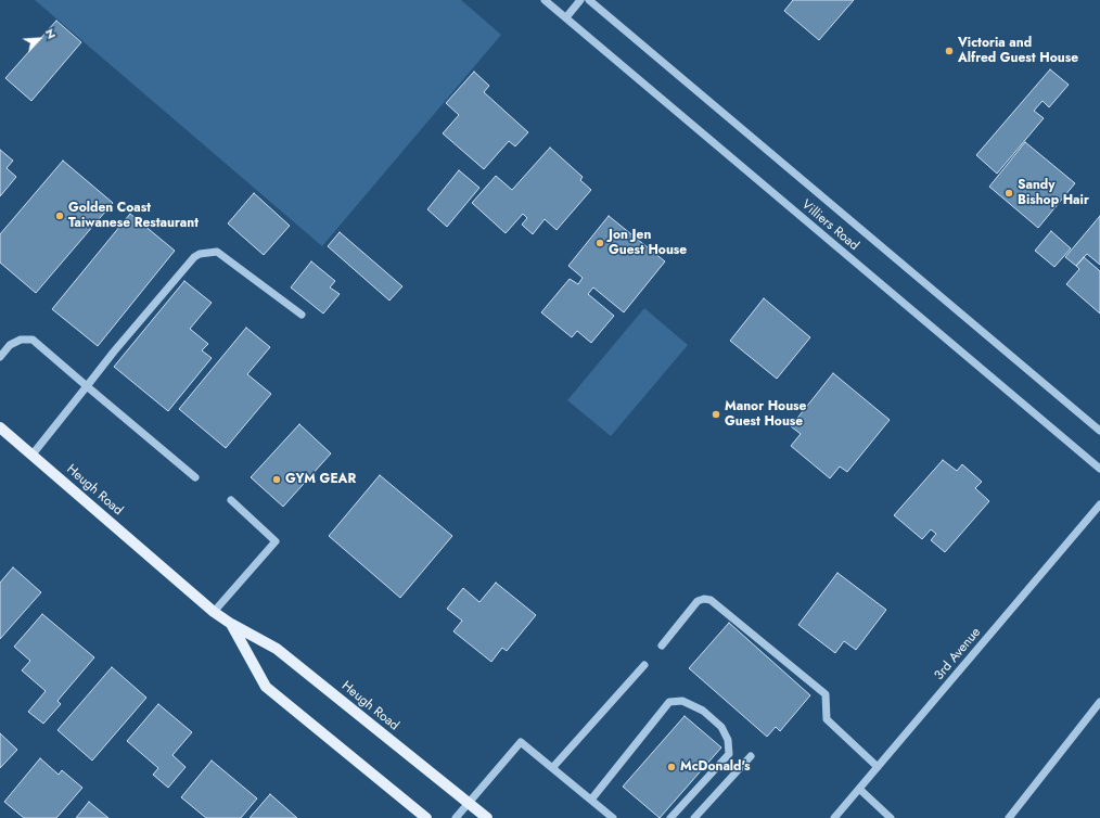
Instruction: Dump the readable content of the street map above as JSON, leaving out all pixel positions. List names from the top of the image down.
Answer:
{
  "streets": {
    "main road": ["Heugh Road"],
    "street": ["Villiers Road", "3rd Avenue"]
  },
  "places": [
    "Victoria and Alfred Guest House",
    "Sandy Bishop Hair",
    "Golden Coast Taiwanese Restaurant",
    "Jon Jen Guest House",
    "Manor House Guest House",
    "GYM GEAR",
    "McDonald's"
  ],
  "north": "top right"
}
